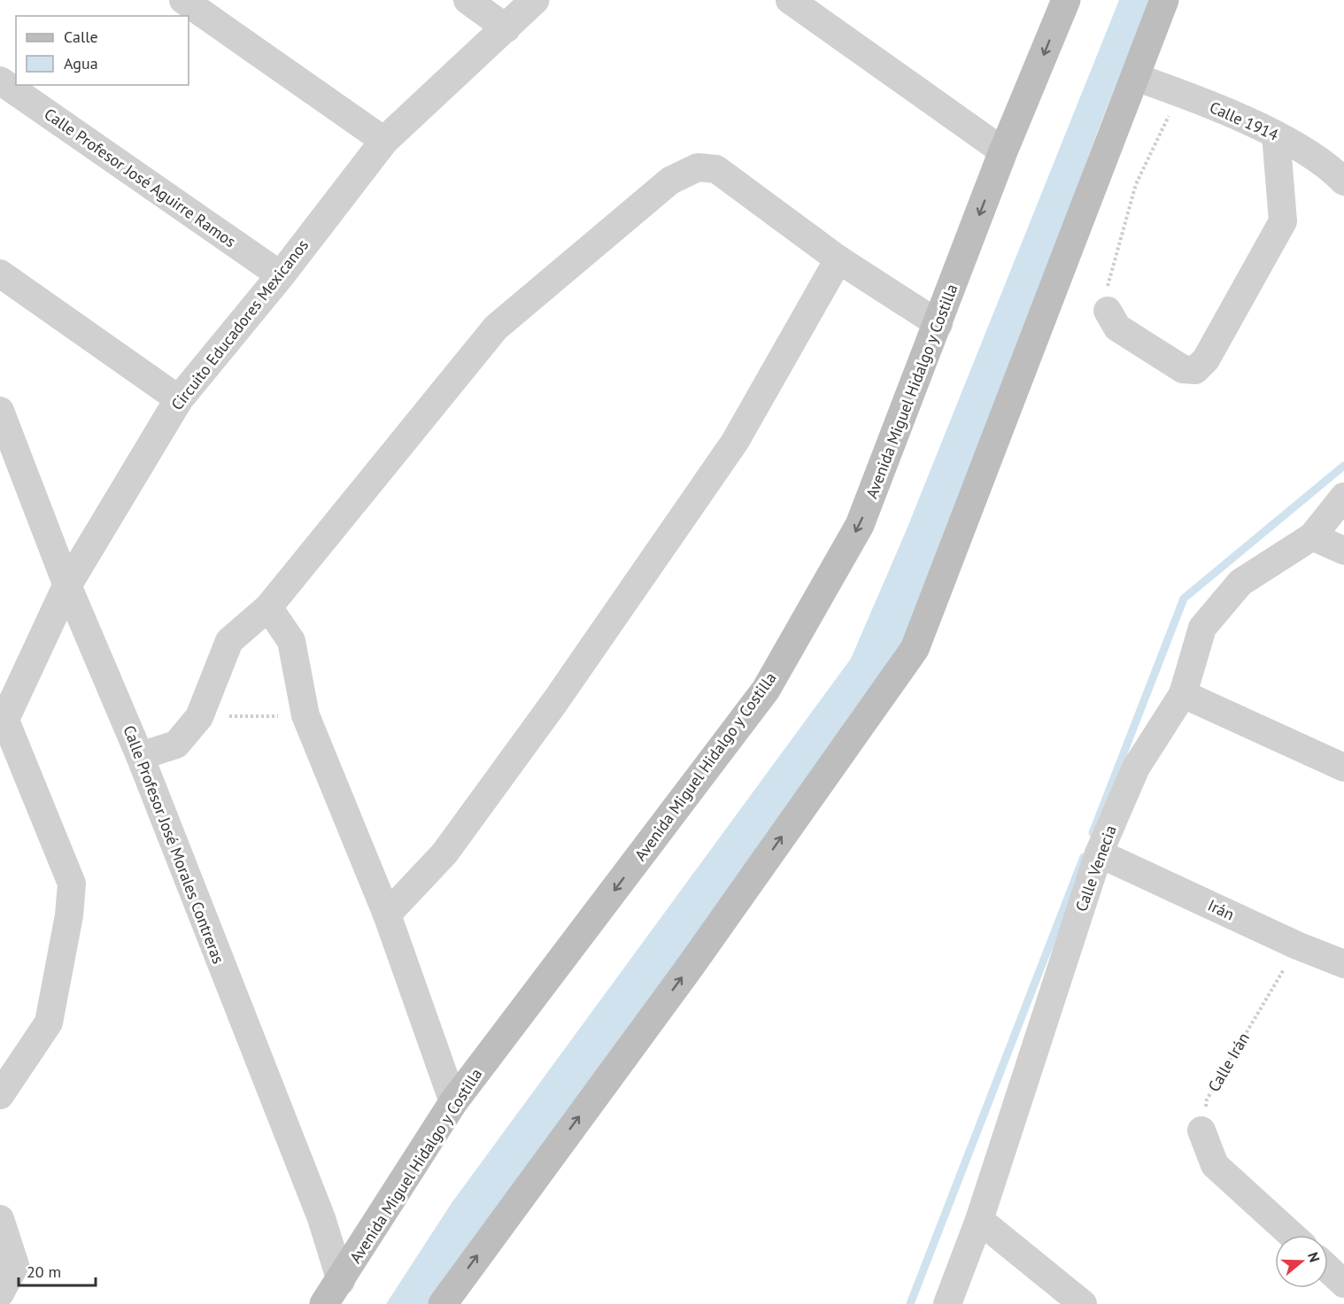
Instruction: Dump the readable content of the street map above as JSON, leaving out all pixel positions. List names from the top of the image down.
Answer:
{
  "streets": {
    "main road": ["Avenida Miguel Hidalgo y Costilla"],
    "street": [
      "Calle 1914",
      "Calle Profesor José Aguirre Ramos",
      "Circuito Educadores Mexicanos",
      "Calle Profesor José Morales Contreras",
      "Calle Venecia",
      "Irán"
    ],
    "path": ["Calle Irán"]
  },
  "crossings": [
    ["Calle Profesor José Aguirre Ramos", "Circuito Educadores Mexicanos"],
    ["Circuito Educadores Mexicanos", "Calle Profesor José Morales Contreras"],
    ["Avenida Miguel Hidalgo y Costilla", "Calle Profesor José Morales Contreras"],
    ["Calle Venecia", "Irán"],
    ["Irán", "Calle Irán"]
  ],
  "legend": ["Calle", "Agua"],
  "scale_bar": "20 m",
  "north": "right"
}
